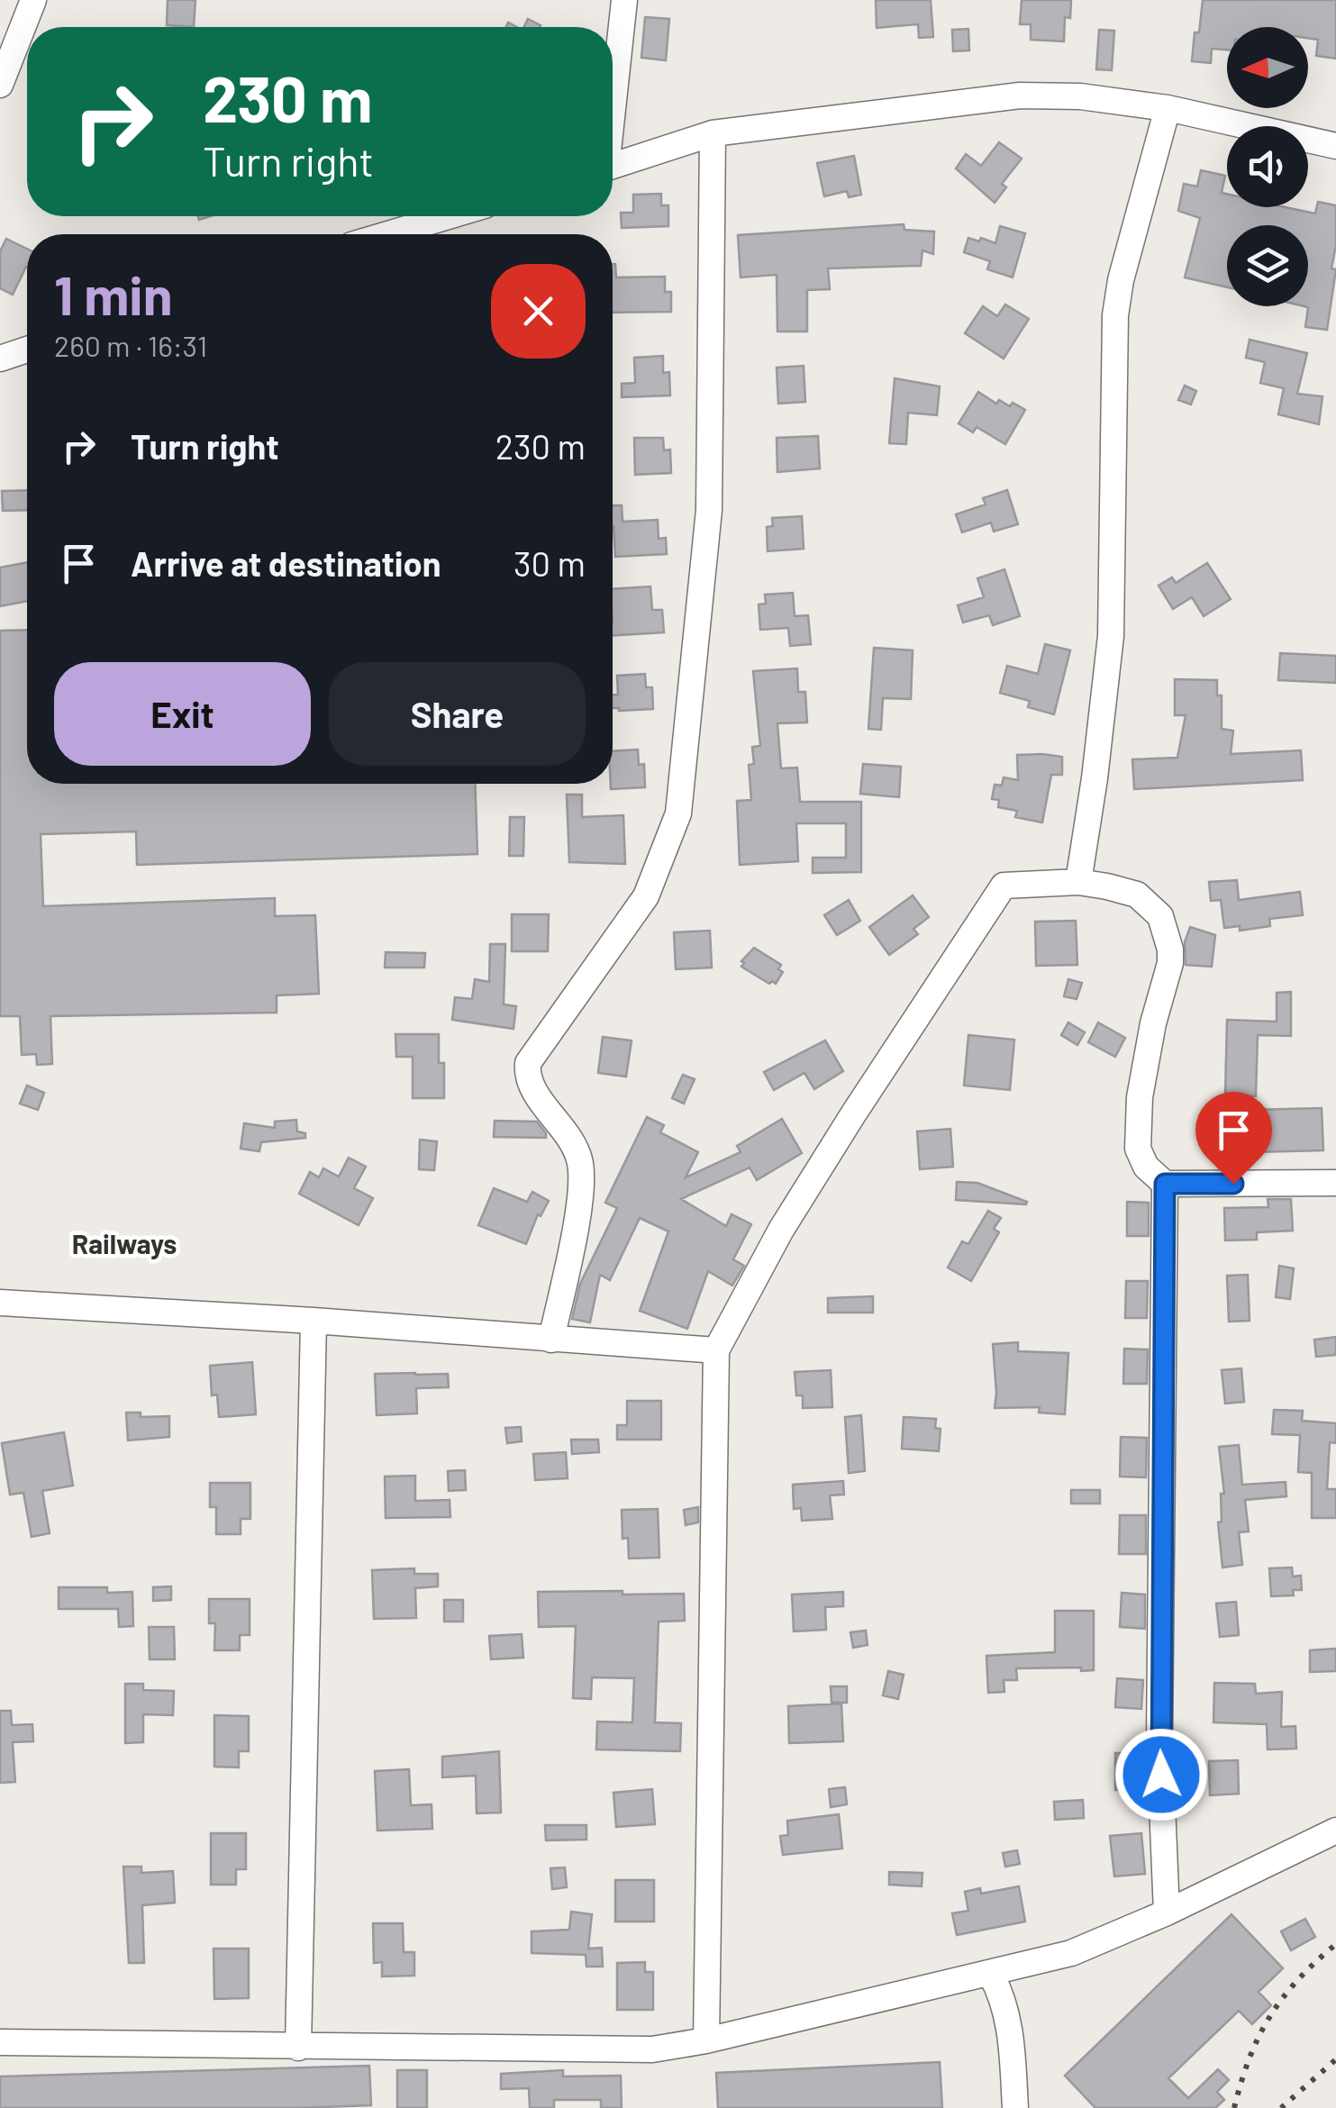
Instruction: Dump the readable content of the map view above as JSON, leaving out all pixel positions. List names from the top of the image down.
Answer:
{
  "districts": ["Railways"],
  "north": "left",
  "page": {
    "turn": ["230 m", "Turn right"],
    "heading": ["1 min", "260 m · 16:31"],
    "list": [
      {
        "name": "Turn right",
        "value": "230 m"
      },
      {
        "name": "Arrive at destination",
        "value": "30 m"
      }
    ],
    "buttons": ["Exit", "Share"]
  }
}
